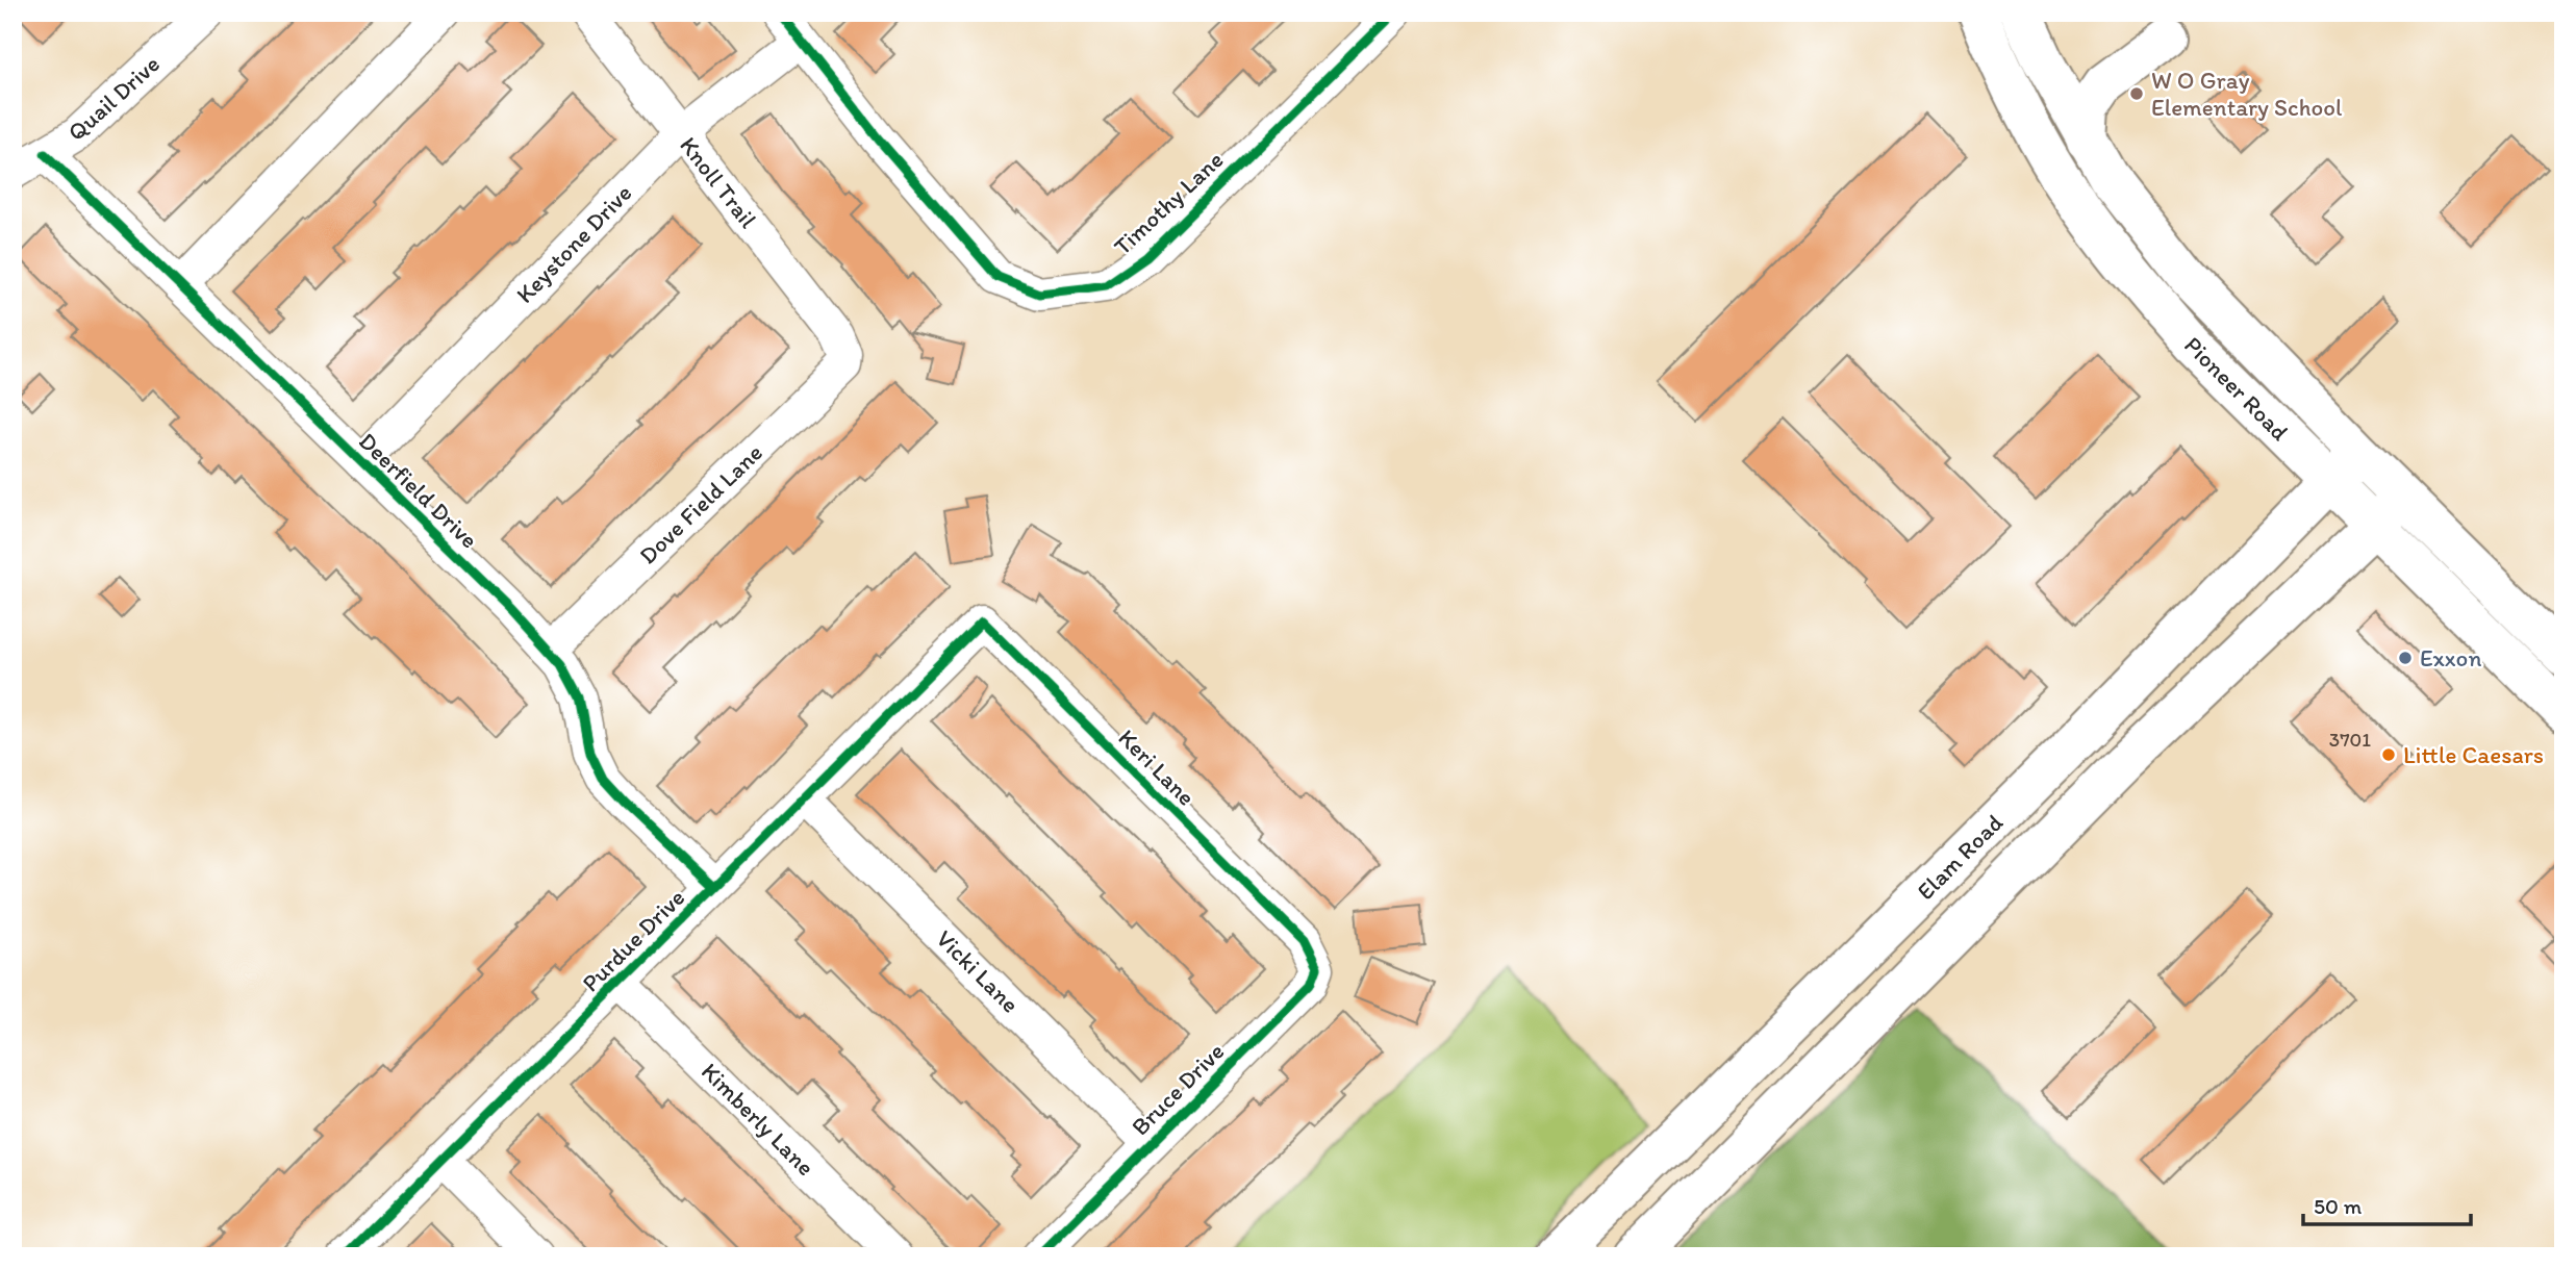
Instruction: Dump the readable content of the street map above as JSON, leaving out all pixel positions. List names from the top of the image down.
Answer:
{
  "streets": {
    "main road": ["Pioneer Road", "Elam Road"],
    "street": [
      "Quail Drive",
      "Knoll Trail",
      "Timothy Lane",
      "Keystone Drive",
      "Deerfield Drive",
      "Dove Field Lane",
      "Keri Lane",
      "Purdue Drive",
      "Vicki Lane",
      "Bruce Drive",
      "Kimberly Lane"
    ]
  },
  "crossings": [
    ["Quail Drive", "Deerfield Drive"],
    ["Knoll Trail", "Keystone Drive"],
    ["Knoll Trail", "Dove Field Lane"],
    ["Timothy Lane", "Keystone Drive"],
    ["Keystone Drive", "Deerfield Drive"],
    ["Pioneer Road", "Elam Road"],
    ["Deerfield Drive", "Dove Field Lane"],
    ["Deerfield Drive", "Purdue Drive"],
    ["Keri Lane", "Purdue Drive"],
    ["Keri Lane", "Bruce Drive"],
    ["Purdue Drive", "Vicki Lane"],
    ["Purdue Drive", "Kimberly Lane"],
    ["Vicki Lane", "Bruce Drive"]
  ],
  "places": ["W O Gray Elementary School", "Exxon", "Little Caesars"],
  "house_numbers": ["3701"],
  "scale_bar": "50 m"
}
